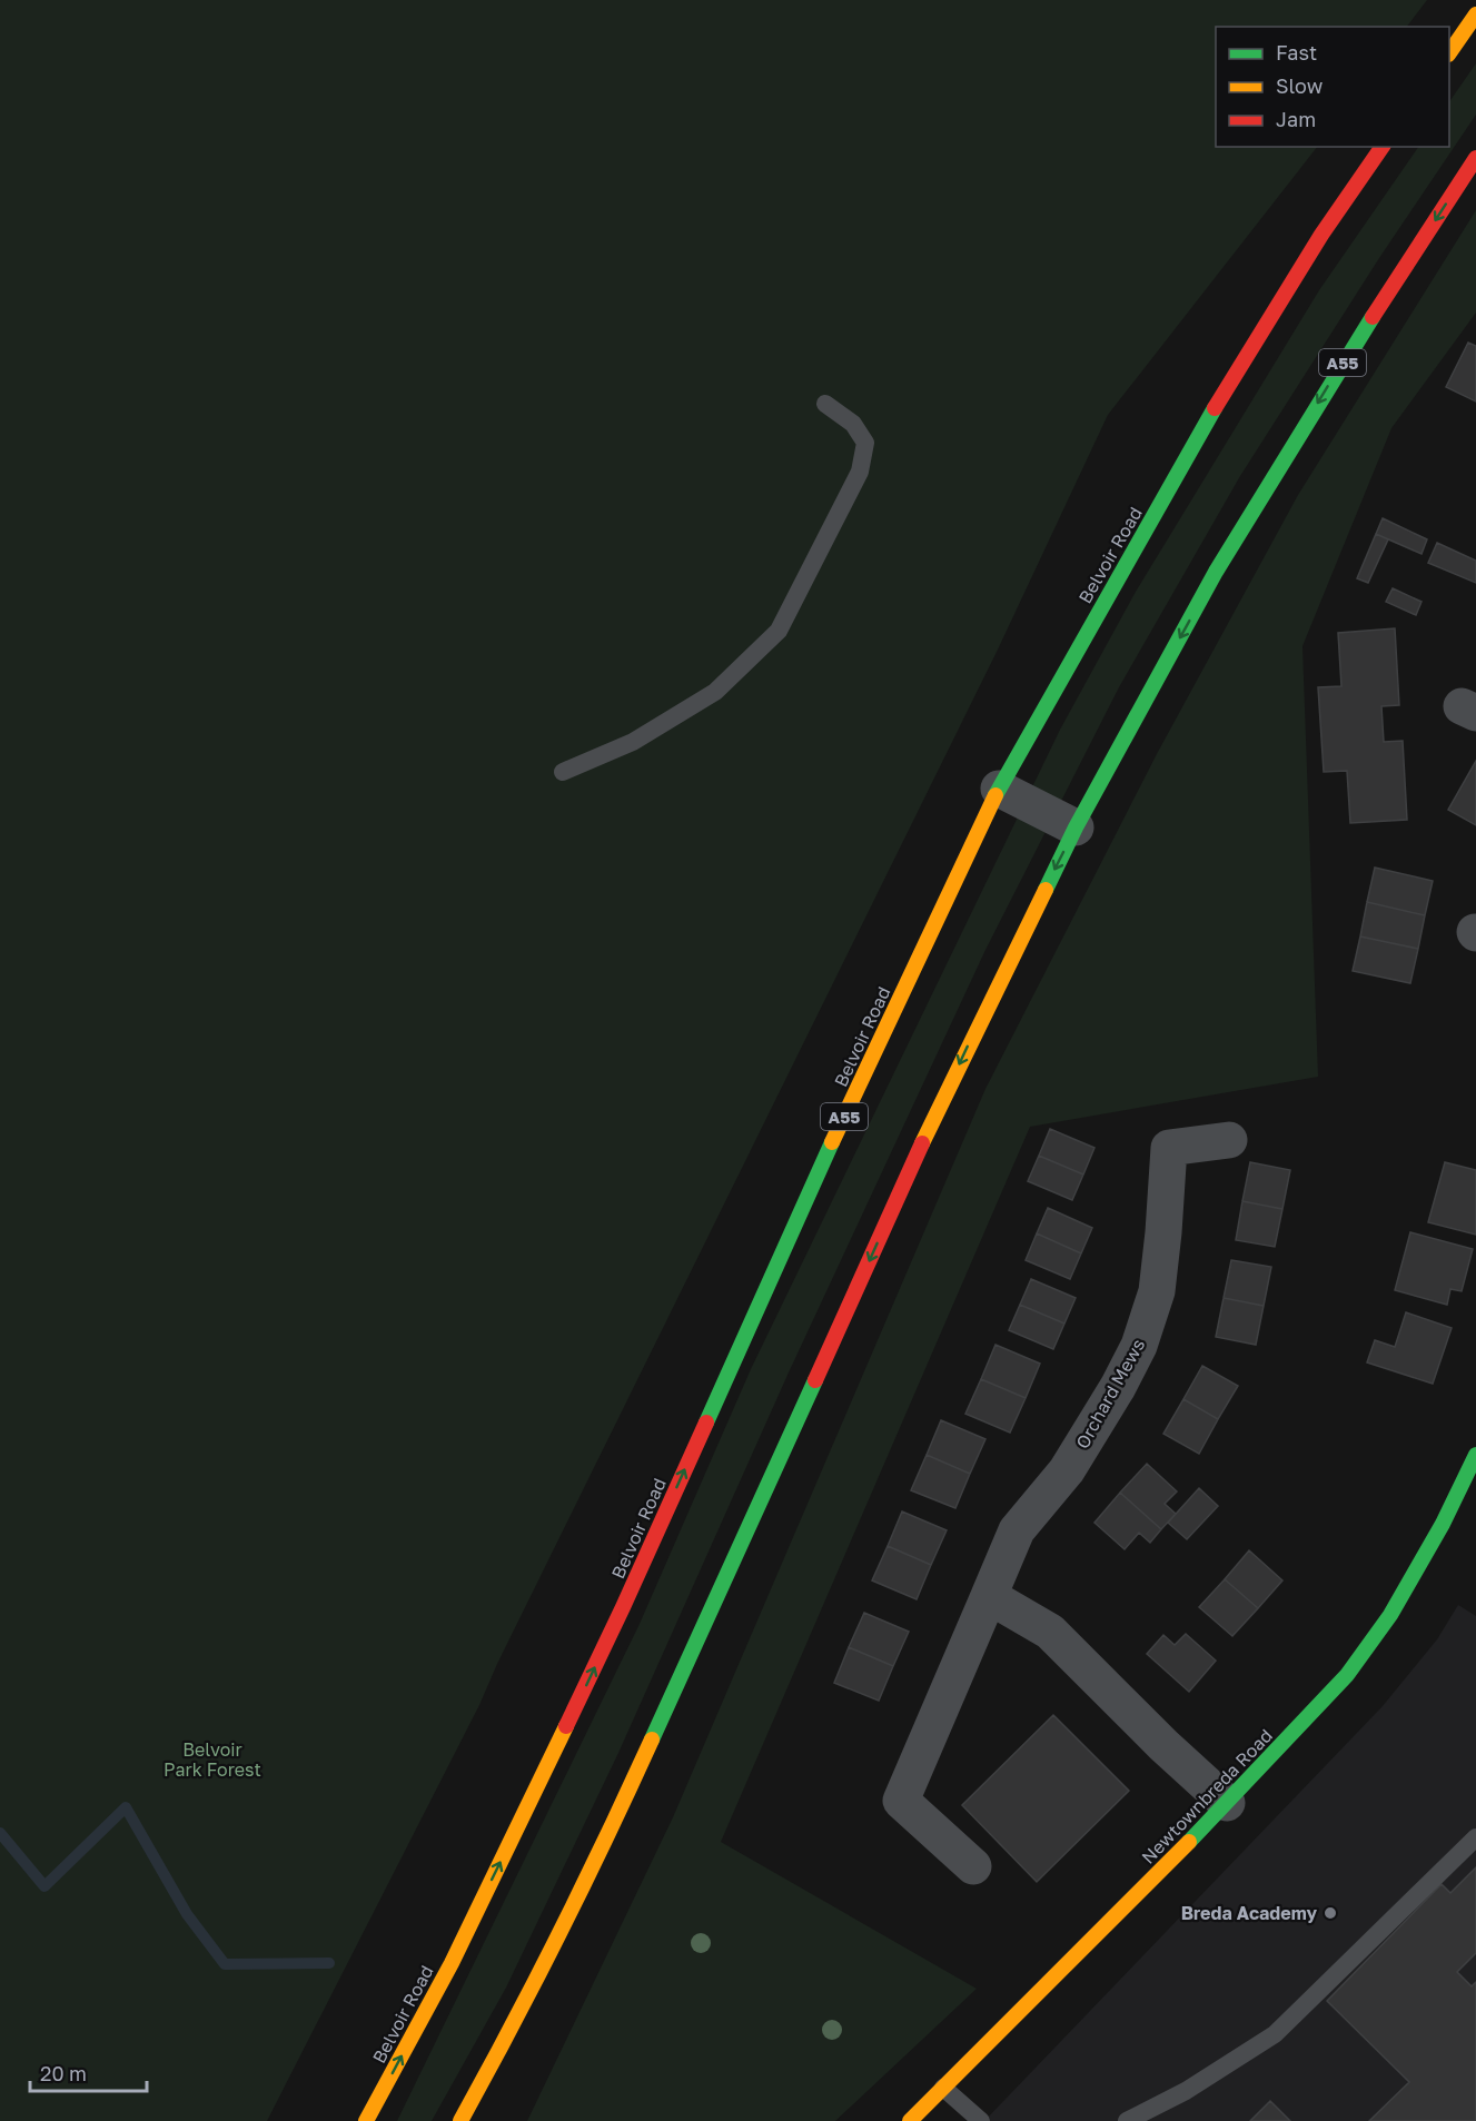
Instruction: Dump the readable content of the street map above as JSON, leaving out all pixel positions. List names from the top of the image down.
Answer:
{
  "streets": {
    "main road": ["A55", "Belvoir Road", "Newtownbreda Road"],
    "street": ["Orchard Mews"]
  },
  "parks": ["Belvoir Park Forest"],
  "places": ["Breda Academy"],
  "legend": ["Fast", "Slow", "Jam"],
  "scale_bar": "20 m"
}
